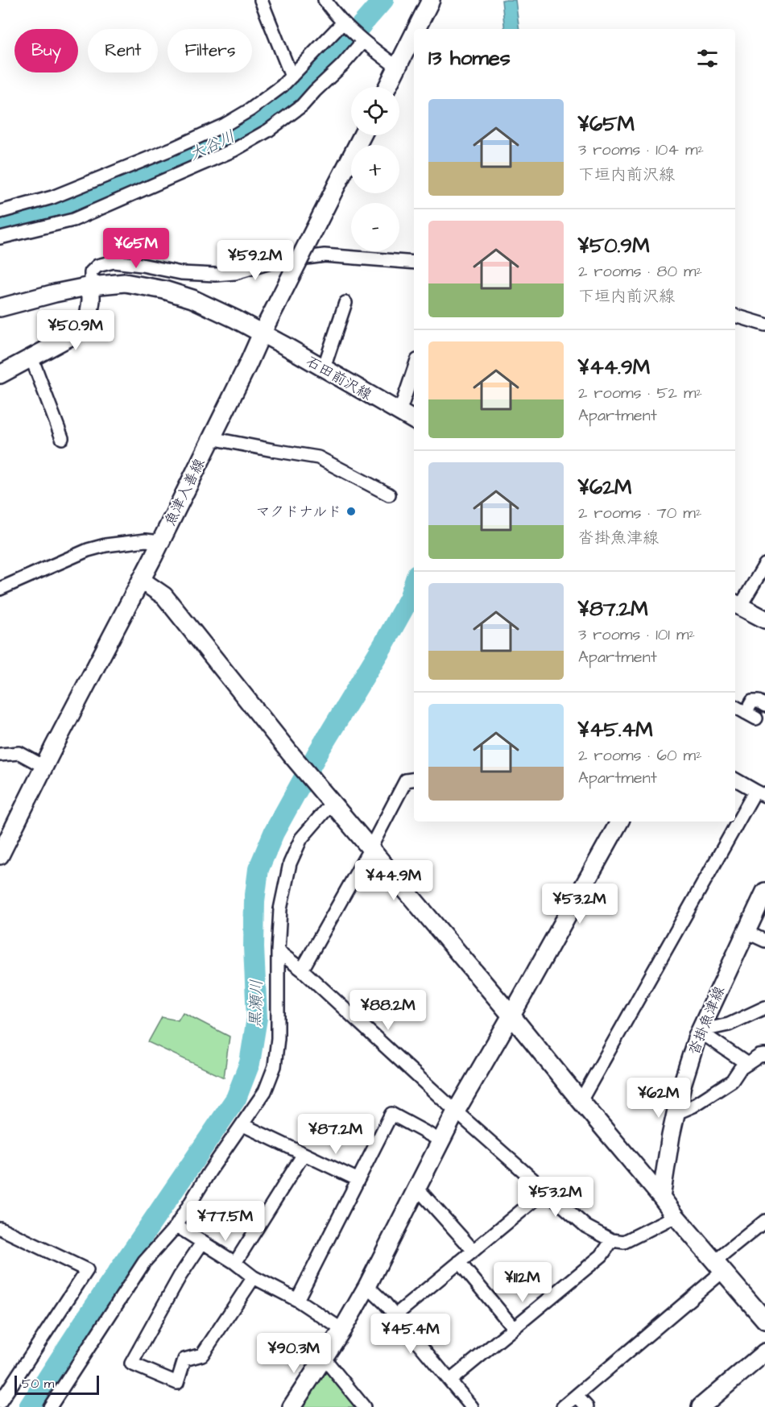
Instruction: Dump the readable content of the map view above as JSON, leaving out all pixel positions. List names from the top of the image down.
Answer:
{
  "streets": {
    "main road": ["石田前沢線", "魚津入善線", "沓掛魚津線"]
  },
  "crossings": [
    ["石田前沢線", "魚津入善線"]
  ],
  "water": ["大谷川", "黒瀬川"],
  "places": ["マクドナルド"],
  "scale_bar": "50 m",
  "page": {
    "chip": ["Buy", "Rent", "Filters"],
    "heading": "13 homes",
    "map_buttons": ["+", "−"],
    "list": [
      {
        "name": "¥65M",
        "note": "3 rooms · 104 m² · 下垣内前沢線"
      },
      {
        "name": "¥50.9M",
        "note": "2 rooms · 80 m² · 下垣内前沢線"
      },
      {
        "name": "¥44.9M",
        "note": "2 rooms · 52 m² · Apartment"
      },
      {
        "name": "¥62M",
        "note": "2 rooms · 70 m² · 沓掛魚津線"
      },
      {
        "name": "¥87.2M",
        "note": "3 rooms · 101 m² · Apartment"
      },
      {
        "name": "¥45.4M",
        "note": "2 rooms · 60 m² · Apartment"
      }
    ],
    "price": [
      "¥65M",
      "¥59.2M",
      "¥50.9M",
      "¥44.9M",
      "¥53.2M",
      "¥88.2M",
      "¥62M",
      "¥87.2M",
      "¥53.2M",
      "¥77.5M",
      "¥112M",
      "¥45.4M",
      "¥90.3M"
    ],
    "scale": "50 m"
  }
}
